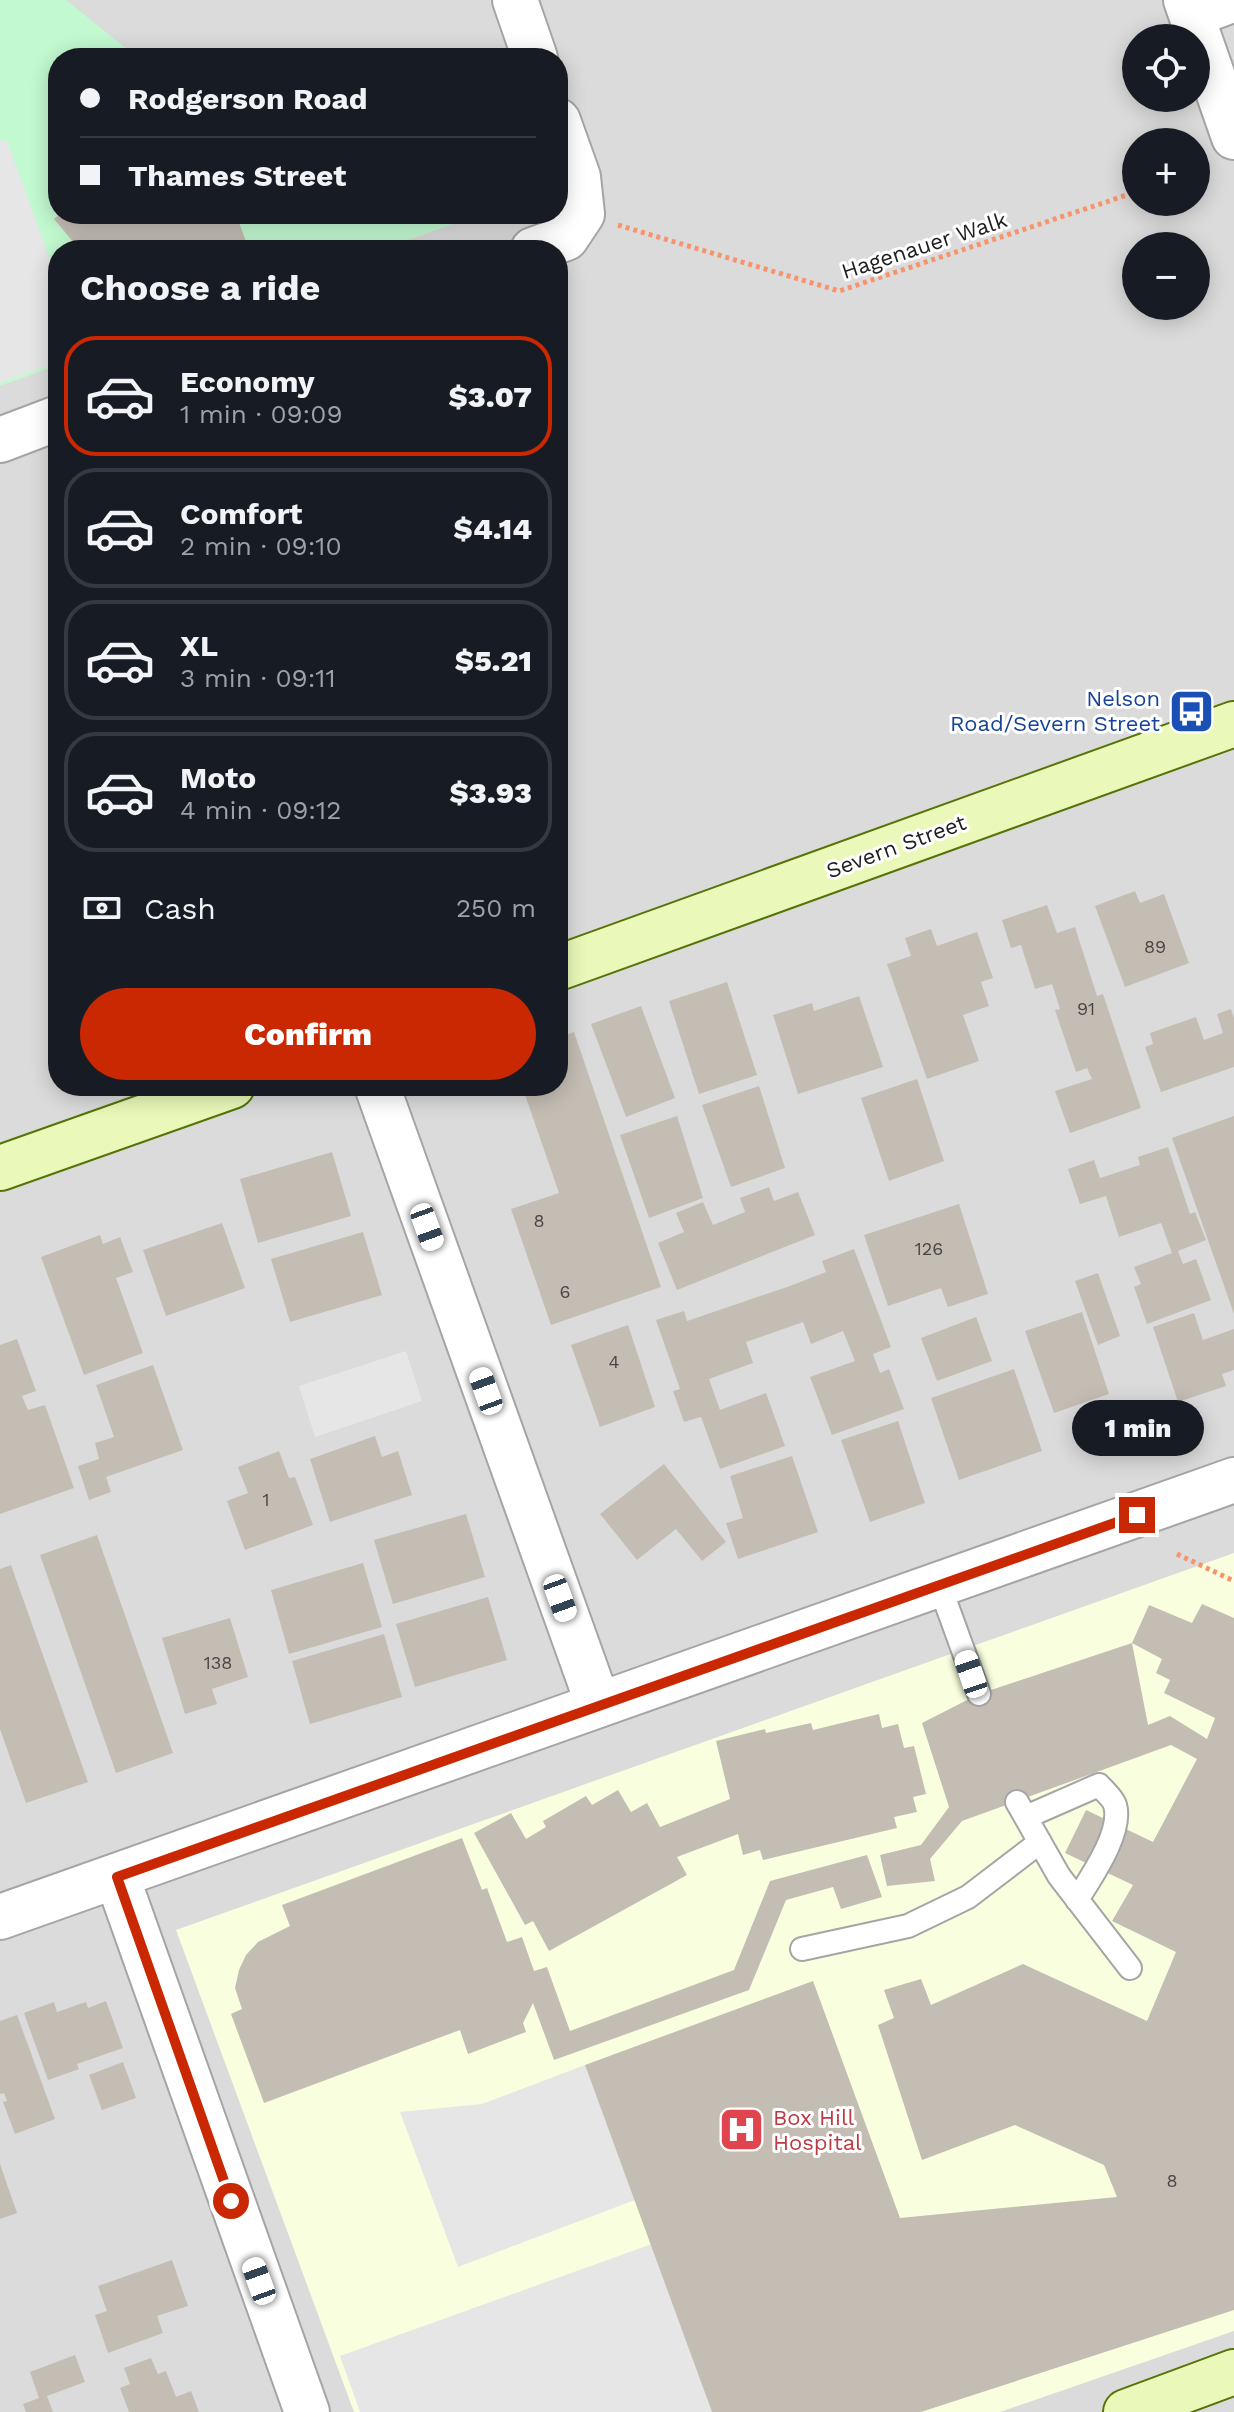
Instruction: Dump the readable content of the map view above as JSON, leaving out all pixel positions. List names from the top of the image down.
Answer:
{
  "streets": {
    "street": ["Severn Street"],
    "path": ["Hagenauer Walk"]
  },
  "places": {
    "bus stop": ["Nelson Road/Severn Street"],
    "hospital": ["Box Hill Hospital"]
  },
  "house_numbers": [
    "89",
    "91",
    "8",
    "126",
    "6",
    "4",
    "1",
    "138",
    "8"
  ],
  "page": {
    "map_buttons": ["+", "−"],
    "banner": ["Rodgerson Road", "Thames Street"],
    "heading": "Choose a ride",
    "list": [
      {
        "name": "Economy",
        "note": "1 min · 09:09",
        "value": "$3.07"
      },
      {
        "name": "Comfort",
        "note": "2 min · 09:10",
        "value": "$4.14"
      },
      {
        "name": "XL",
        "note": "3 min · 09:11",
        "value": "$5.21"
      },
      {
        "name": "Moto",
        "note": "4 min · 09:12",
        "value": "$3.93"
      }
    ],
    "pay": ["Cash", "250 m"],
    "buttons": "Confirm",
    "bubble": "1 min"
  }
}
